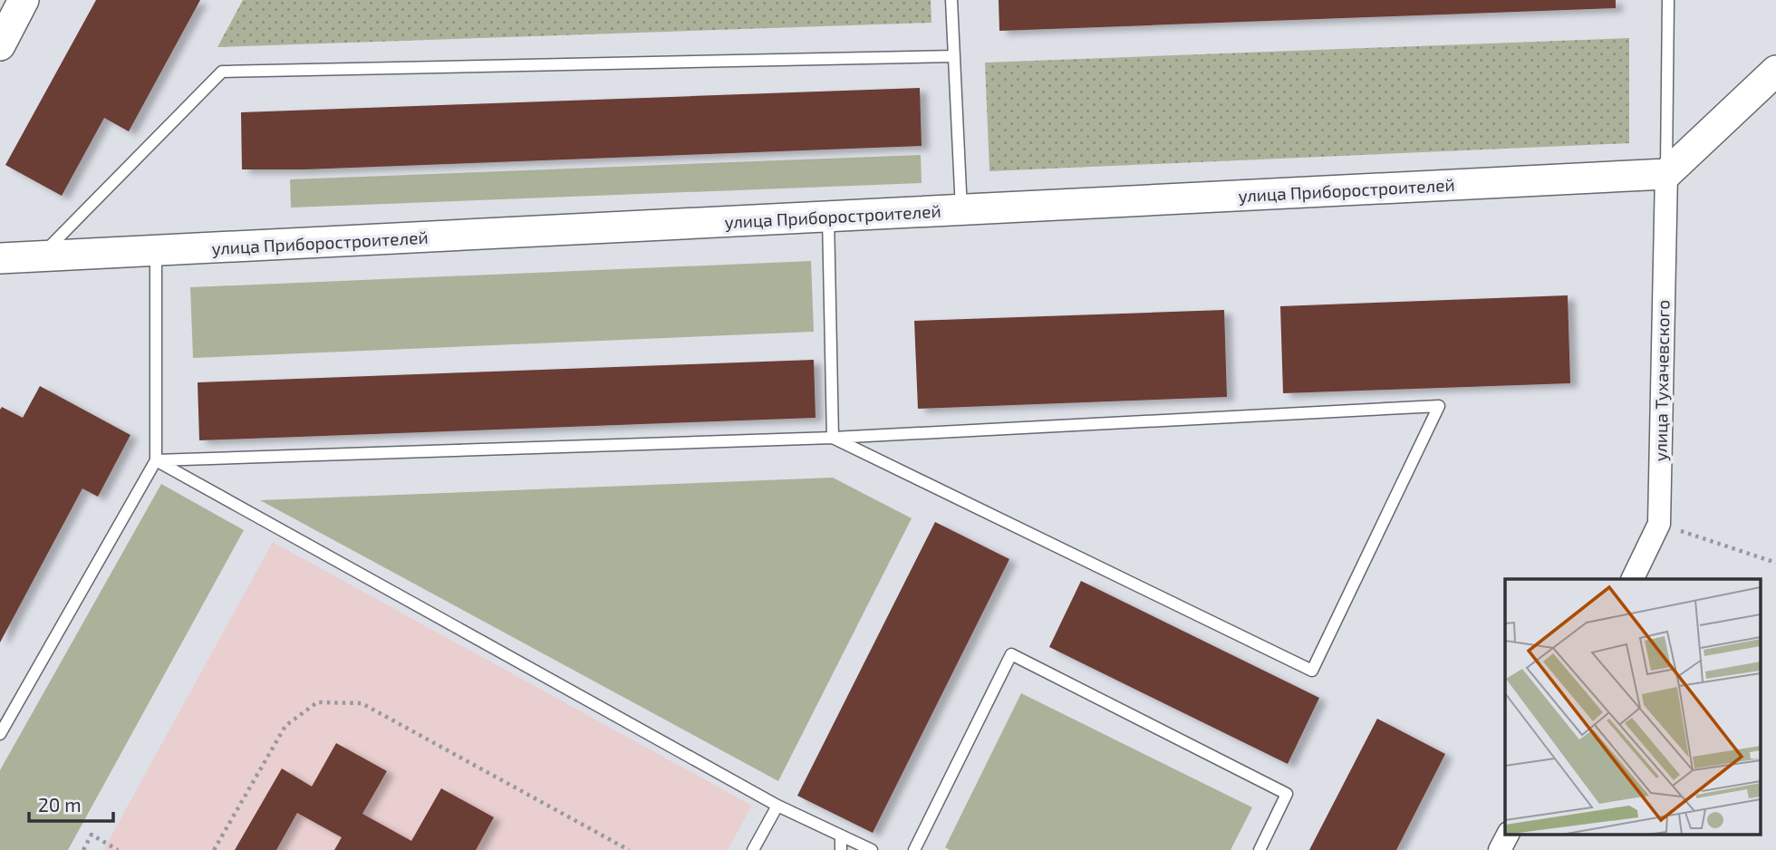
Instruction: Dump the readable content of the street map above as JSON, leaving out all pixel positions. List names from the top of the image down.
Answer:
{
  "streets": {
    "street": ["улица Приборостроителей", "улица Тухачевского"]
  },
  "crossings": [
    ["улица Приборостроителей", "улица Тухачевского"]
  ],
  "scale_bar": "20 m"
}
